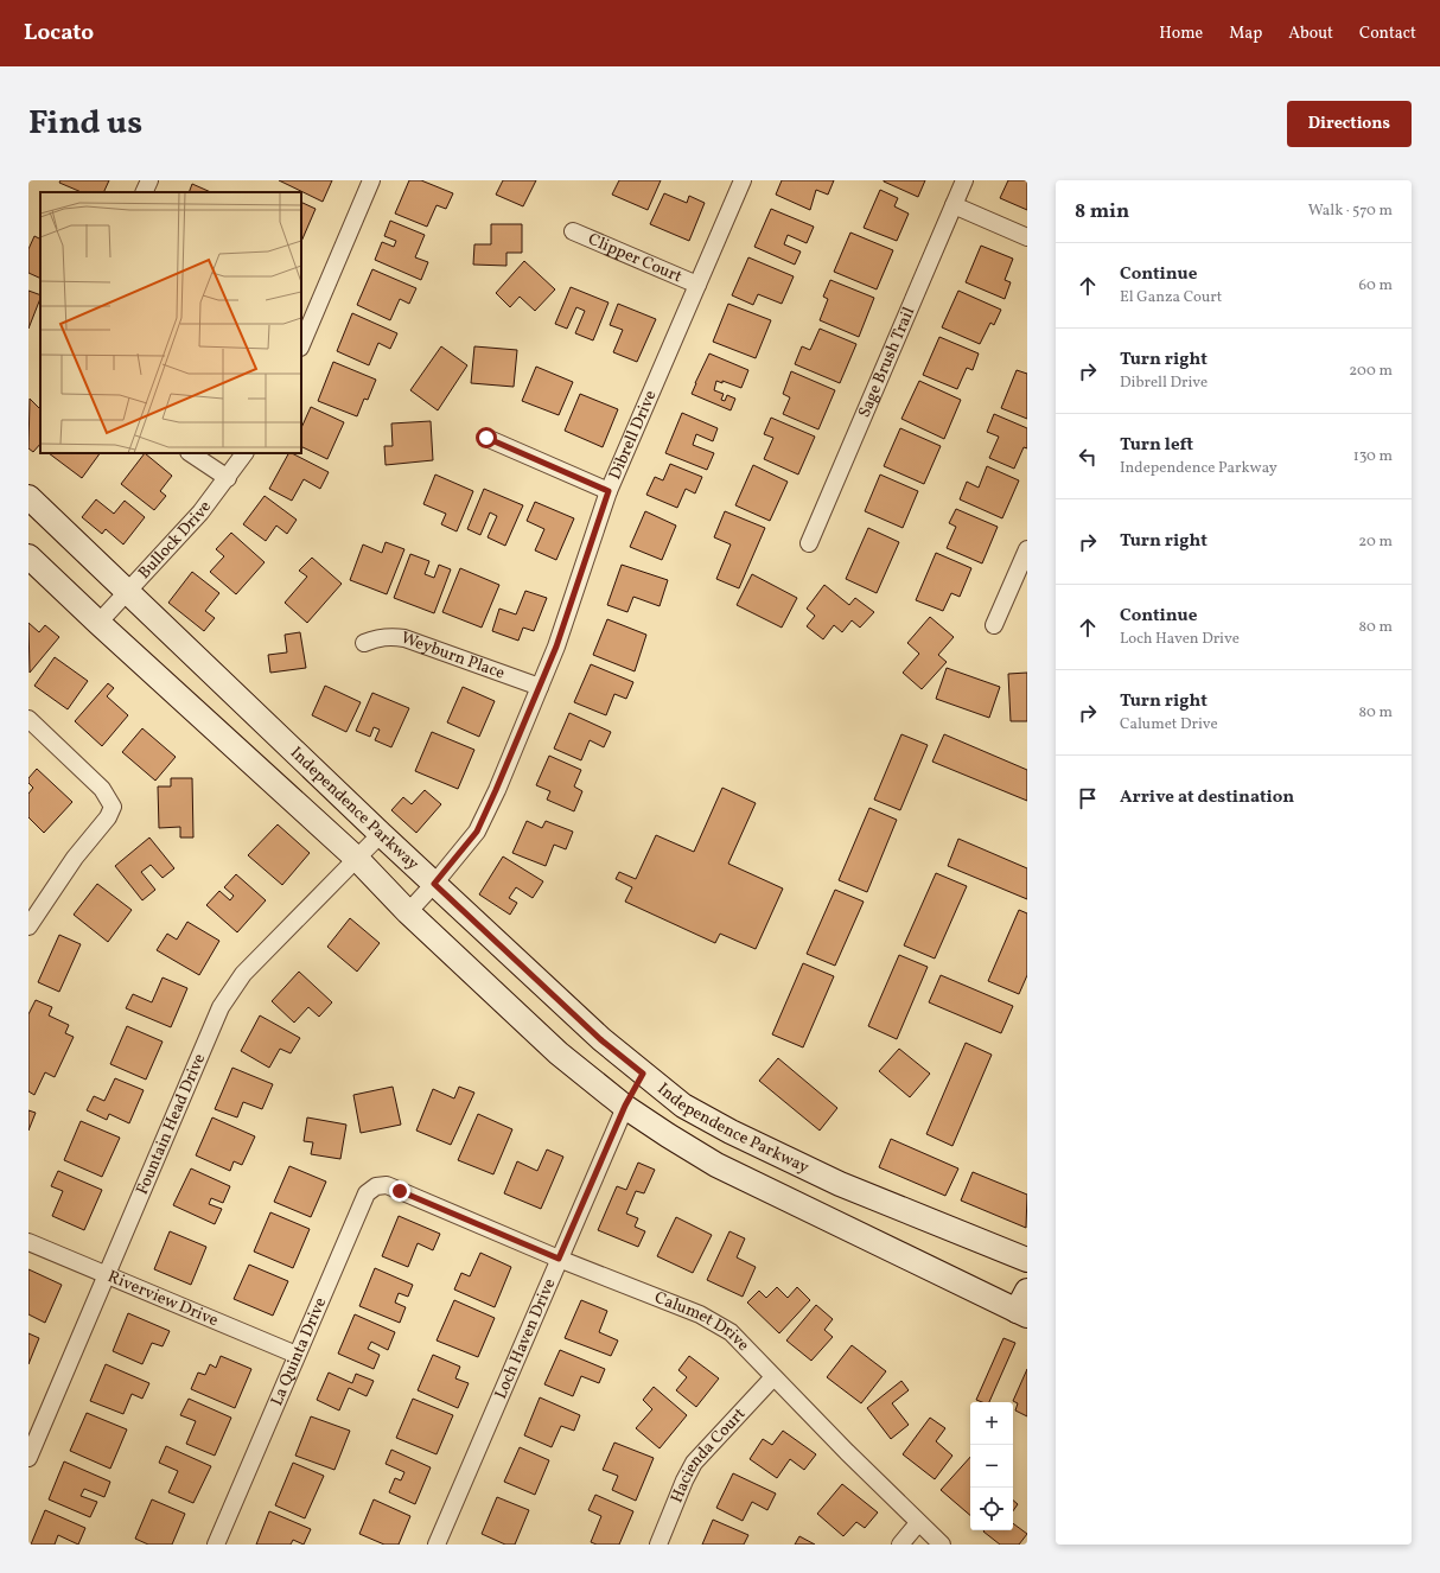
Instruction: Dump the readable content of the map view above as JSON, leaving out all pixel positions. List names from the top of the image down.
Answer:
{
  "streets": {
    "main road": ["Independence Parkway"],
    "street": [
      "Clipper Court",
      "Sage Brush Trail",
      "Dibrell Drive",
      "Bullock Drive",
      "Weyburn Place",
      "Fountain Head Drive",
      "Riverview Drive",
      "Calumet Drive",
      "Loch Haven Drive",
      "La Quinta Drive",
      "Hacienda Court"
    ]
  },
  "crossings": [
    ["Clipper Court", "Dibrell Drive"],
    ["Dibrell Drive", "Weyburn Place"],
    ["Dibrell Drive", "Independence Parkway"],
    ["Bullock Drive", "Independence Parkway"],
    ["Independence Parkway", "Fountain Head Drive"],
    ["Fountain Head Drive", "Riverview Drive"],
    ["Riverview Drive", "La Quinta Drive"],
    ["Calumet Drive", "Loch Haven Drive"],
    ["Calumet Drive", "La Quinta Drive"],
    ["Calumet Drive", "Hacienda Court"]
  ],
  "page": {
    "header": "Locato",
    "nav": [
      "Home",
      "Map",
      "About",
      "Contact"
    ],
    "title": "Find us",
    "buttons": "Directions",
    "heading": ["8 min", "Walk · 570 m"],
    "list": [
      ["Continue", "El Ganza Court", "60 m"],
      ["Turn right", "Dibrell Drive", "200 m"],
      ["Turn left", "Independence Parkway", "130 m"],
      ["Turn right", "20 m"],
      ["Continue", "Loch Haven Drive", "80 m"],
      ["Turn right", "Calumet Drive", "80 m"],
      "Arrive at destination"
    ],
    "map_buttons": ["+", "−"]
  }
}
